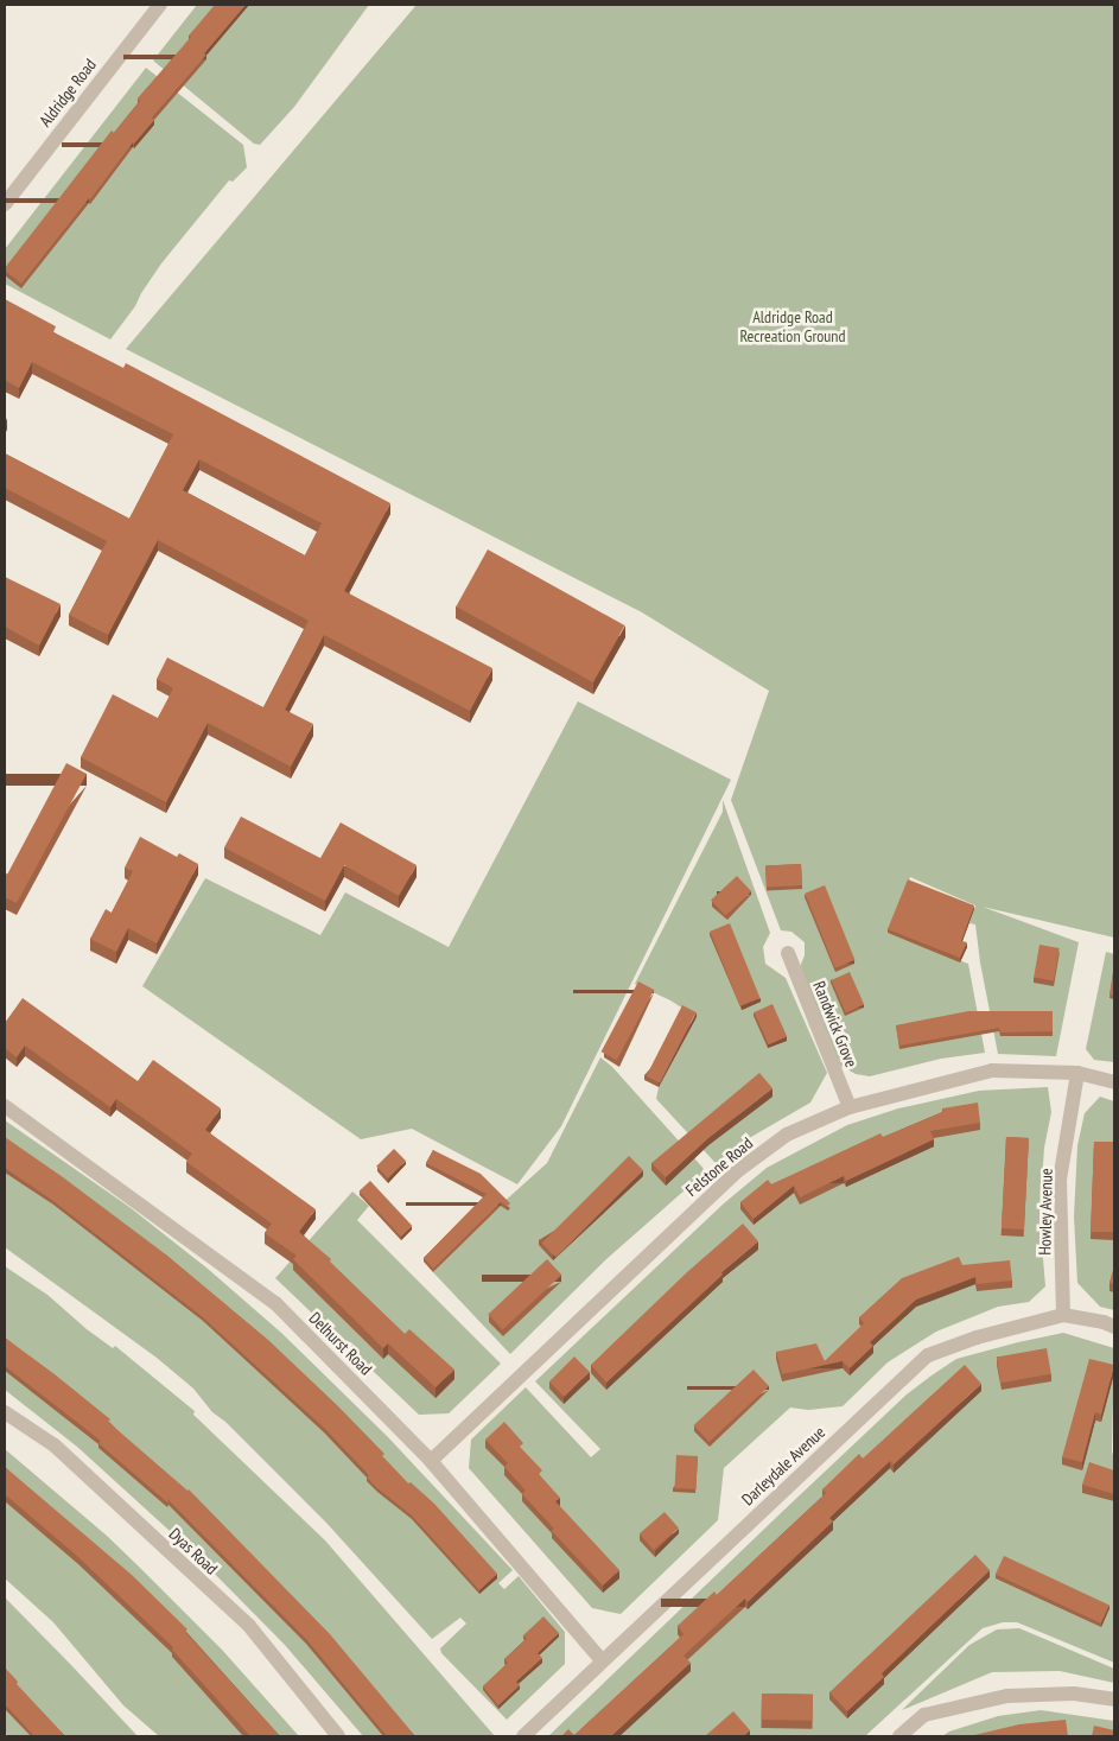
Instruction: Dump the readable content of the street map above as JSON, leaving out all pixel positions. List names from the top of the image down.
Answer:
{
  "streets": {
    "street": [
      "Aldridge Road",
      "Randwick Grove",
      "Felstone Road",
      "Howley Avenue",
      "Delhurst Road",
      "Darleydale Avenue",
      "Dyas Road"
    ]
  },
  "crossings": [
    ["Randwick Grove", "Felstone Road"],
    ["Felstone Road", "Howley Avenue"],
    ["Felstone Road", "Delhurst Road"],
    ["Howley Avenue", "Darleydale Avenue"],
    ["Delhurst Road", "Darleydale Avenue"]
  ],
  "parks": ["Aldridge Road Recreation Ground"]
}
